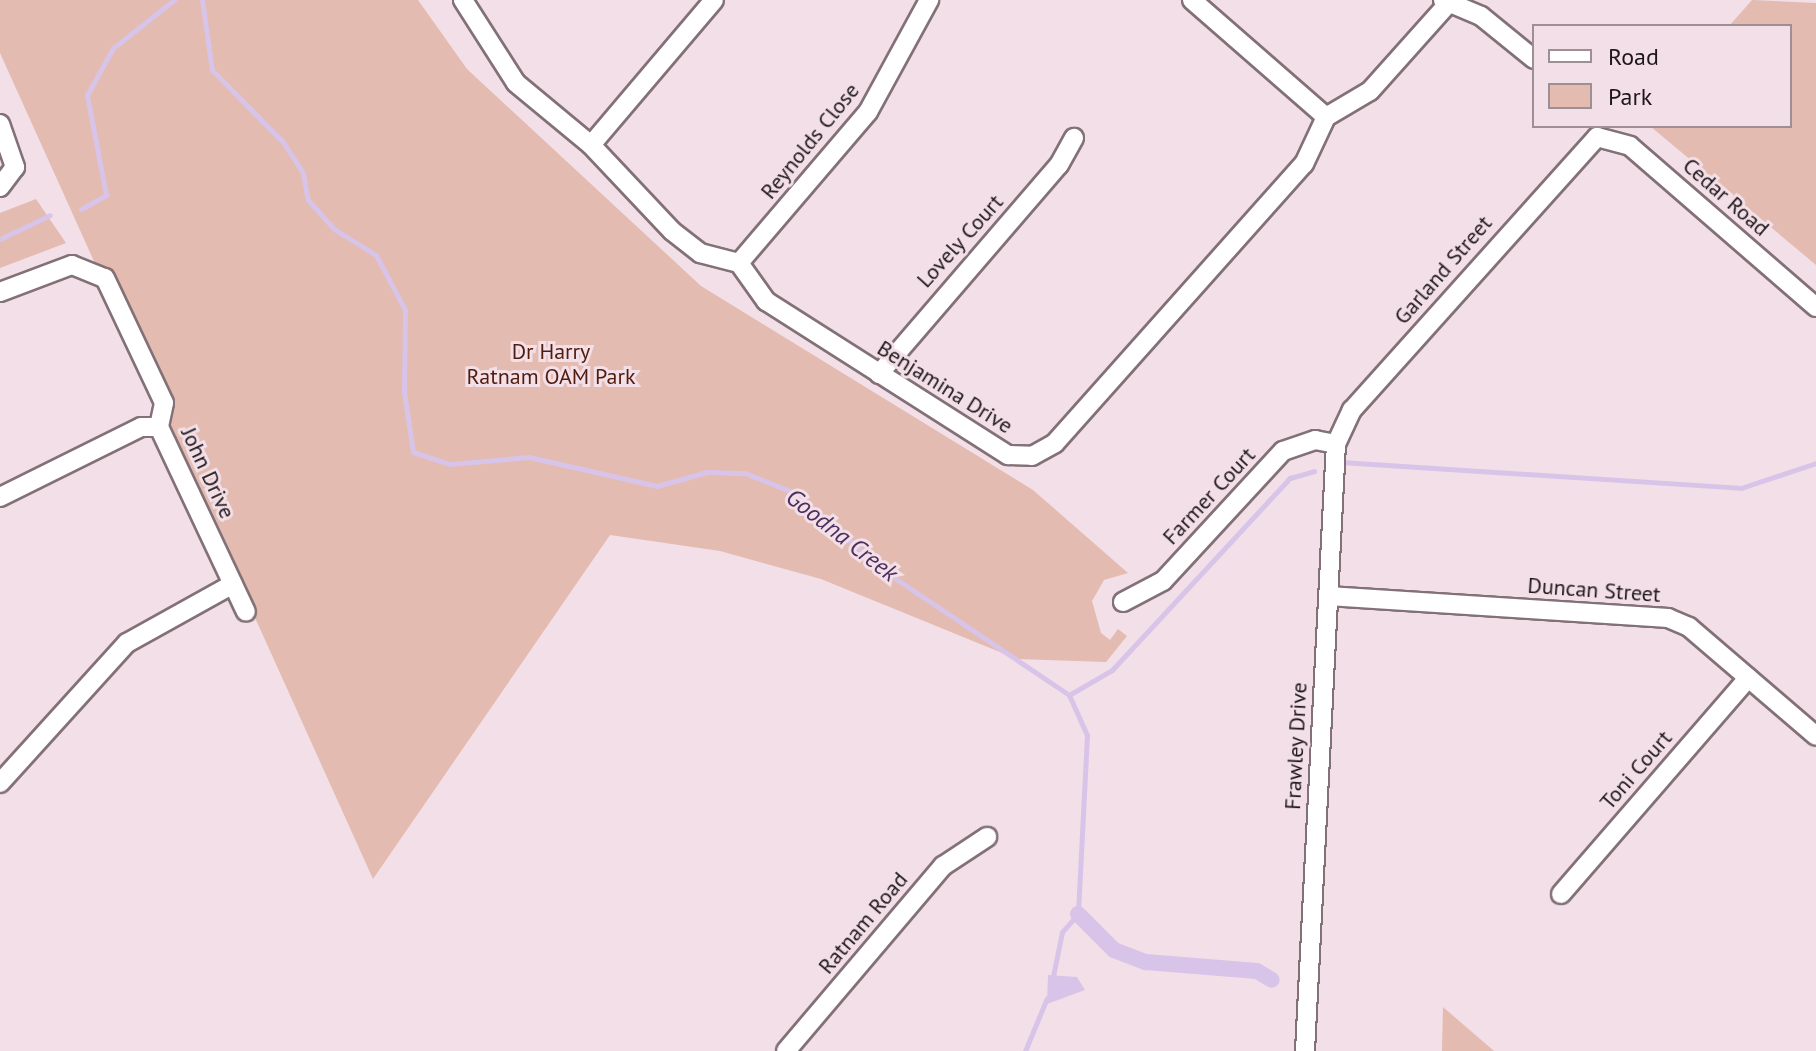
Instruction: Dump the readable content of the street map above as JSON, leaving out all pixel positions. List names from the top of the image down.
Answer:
{
  "streets": {
    "street": [
      "Reynolds Close",
      "Cedar Road",
      "Lovely Court",
      "Garland Street",
      "Benjamina Drive",
      "John Drive",
      "Farmer Court",
      "Duncan Street",
      "Frawley Drive",
      "Toni Court",
      "Ratnam Road"
    ]
  },
  "crossings": [
    ["Reynolds Close", "Benjamina Drive"],
    ["Cedar Road", "Garland Street"],
    ["Lovely Court", "Benjamina Drive"],
    ["Garland Street", "Farmer Court"],
    ["Garland Street", "Frawley Drive"],
    ["Farmer Court", "Frawley Drive"],
    ["Duncan Street", "Frawley Drive"],
    ["Duncan Street", "Toni Court"]
  ],
  "water": ["Goodna Creek"],
  "parks": ["Dr Harry Ratnam OAM Park"],
  "legend": ["Road", "Park"]
}
